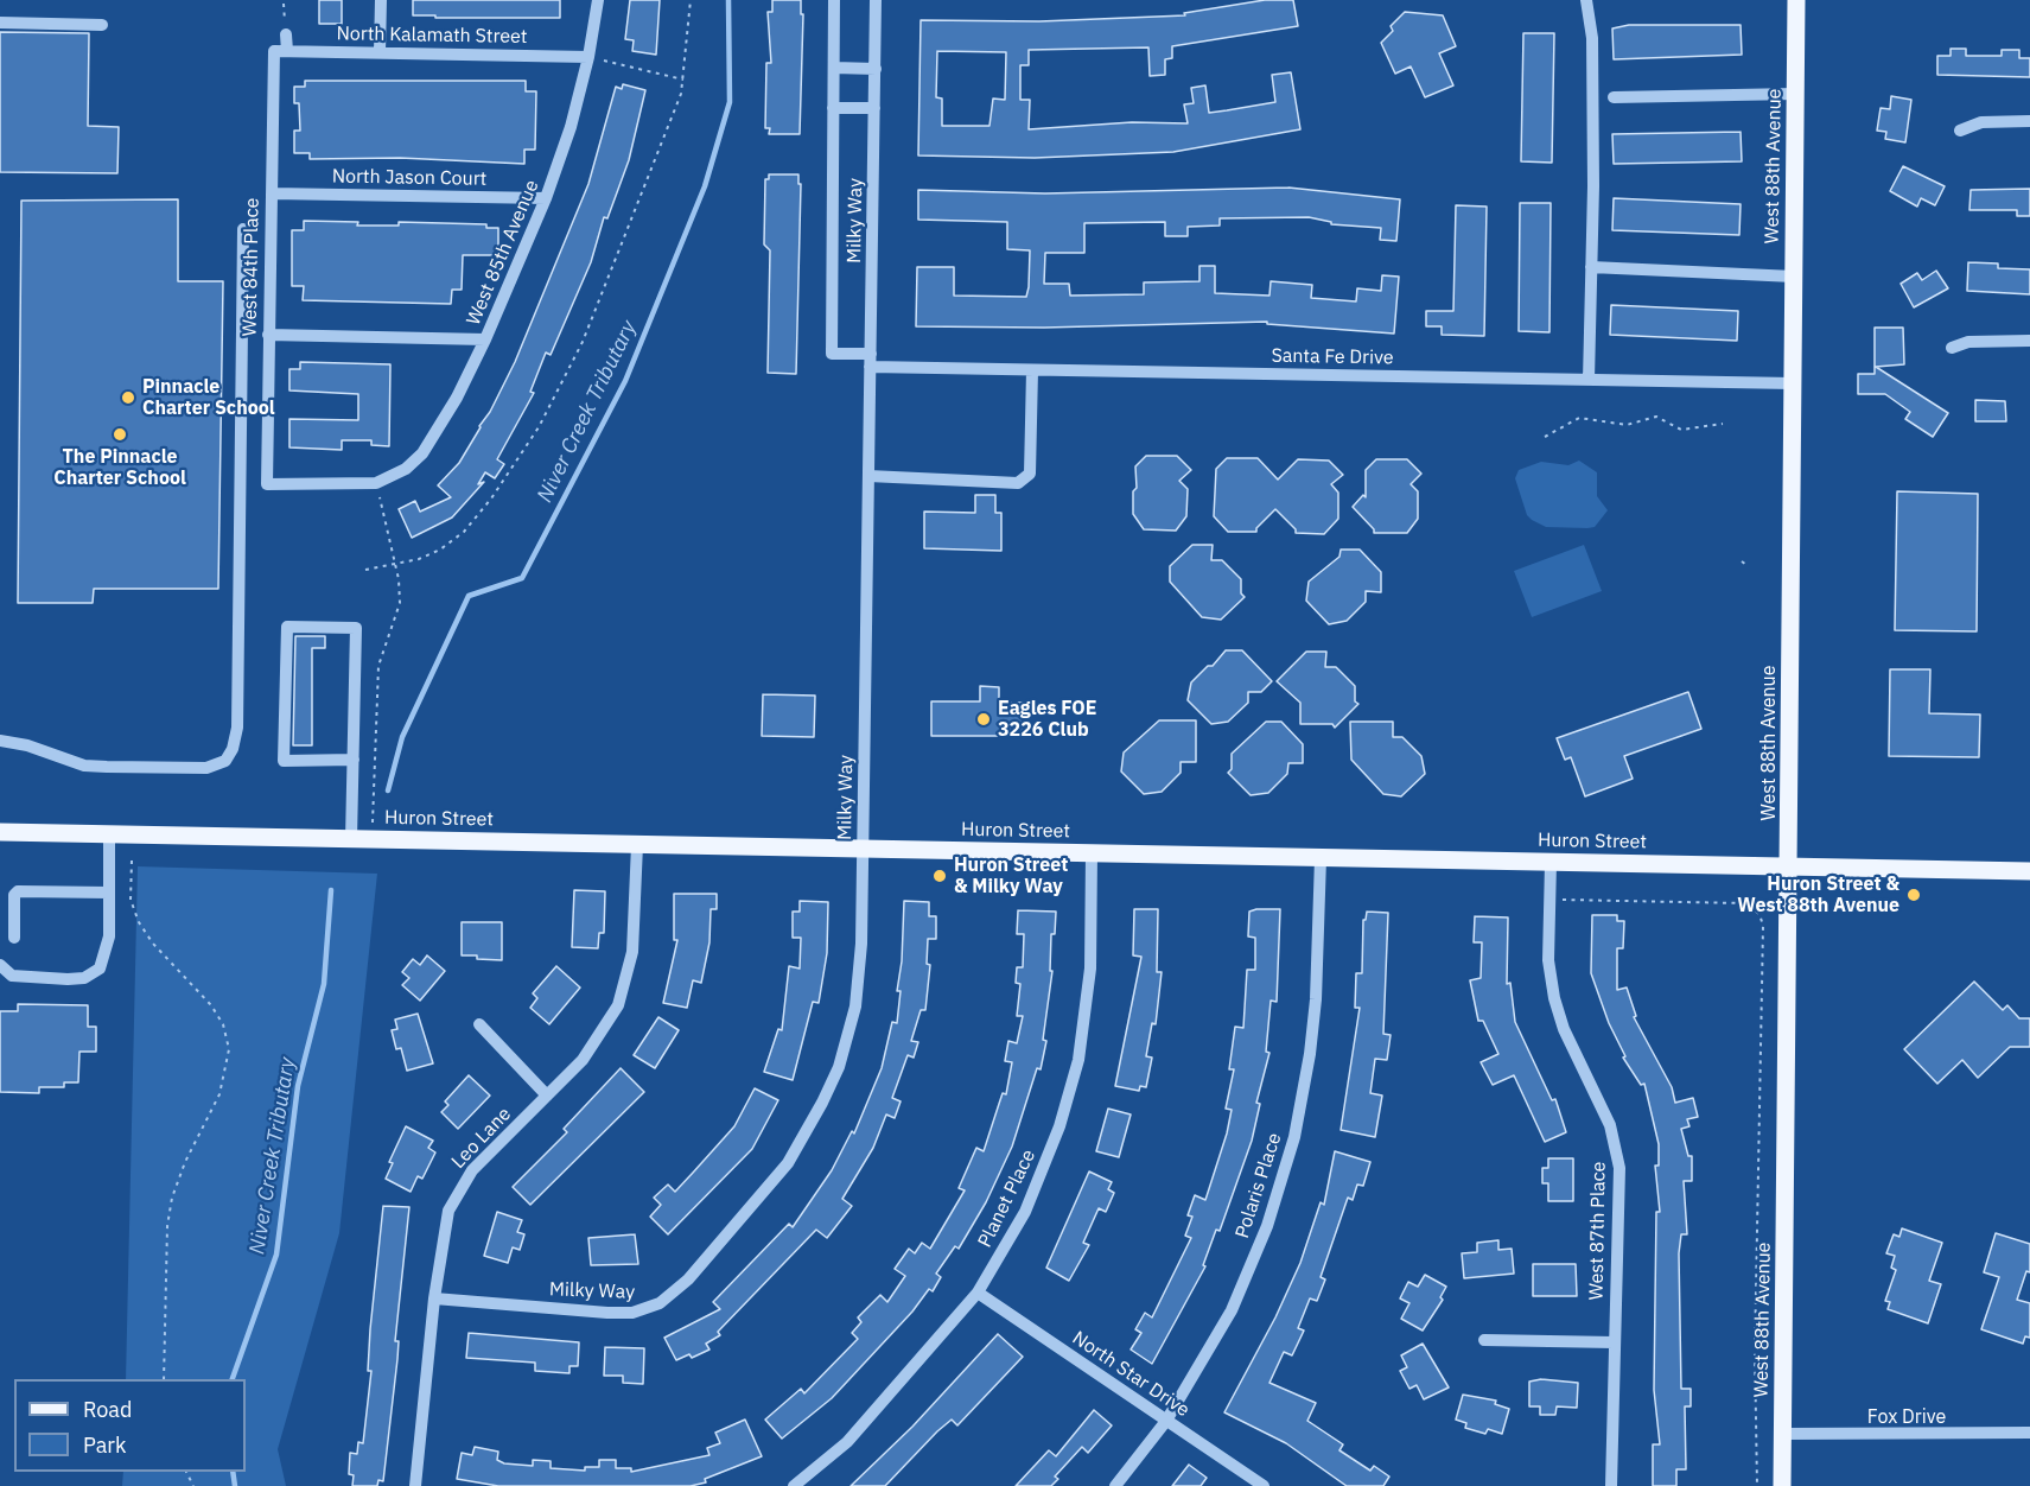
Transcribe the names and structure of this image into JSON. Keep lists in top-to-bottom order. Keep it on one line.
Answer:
{"streets":{"main road":["West 88th Avenue","Huron Street"],"street":["North Kalamath Street","North Jason Court","Milky Way","West 85th Avenue","West 84th Place","Santa Fe Drive","Leo Lane","Polaris Place","Planet Place","West 87th Place","North Star Drive","Fox Drive"]},"crossings":[["North Kalamath Street","West 85th Avenue"],["North Kalamath Street","West 84th Place"],["West 88th Avenue","Santa Fe Drive"],["West 88th Avenue","Huron Street"],["West 88th Avenue","Fox Drive"],["North Jason Court","West 85th Avenue"],["North Jason Court","West 84th Place"],["Milky Way","Santa Fe Drive"],["Milky Way","Huron Street"],["Milky Way","Leo Lane"],["West 85th Avenue","West 84th Place"],["Huron Street","Leo Lane"],["Huron Street","Polaris Place"],["Huron Street","Planet Place"],["Huron Street","West 87th Place"],["Polaris Place","North Star Drive"],["Planet Place","North Star Drive"]],"water":["Niver Creek Tributary"],"places":["Pinnacle Charter School","The Pinnacle Charter School","Eagles FOE 3226 Club","Huron Street & Milky Way","Huron Street & West 88th Avenue"],"legend":["Road","Park"]}
